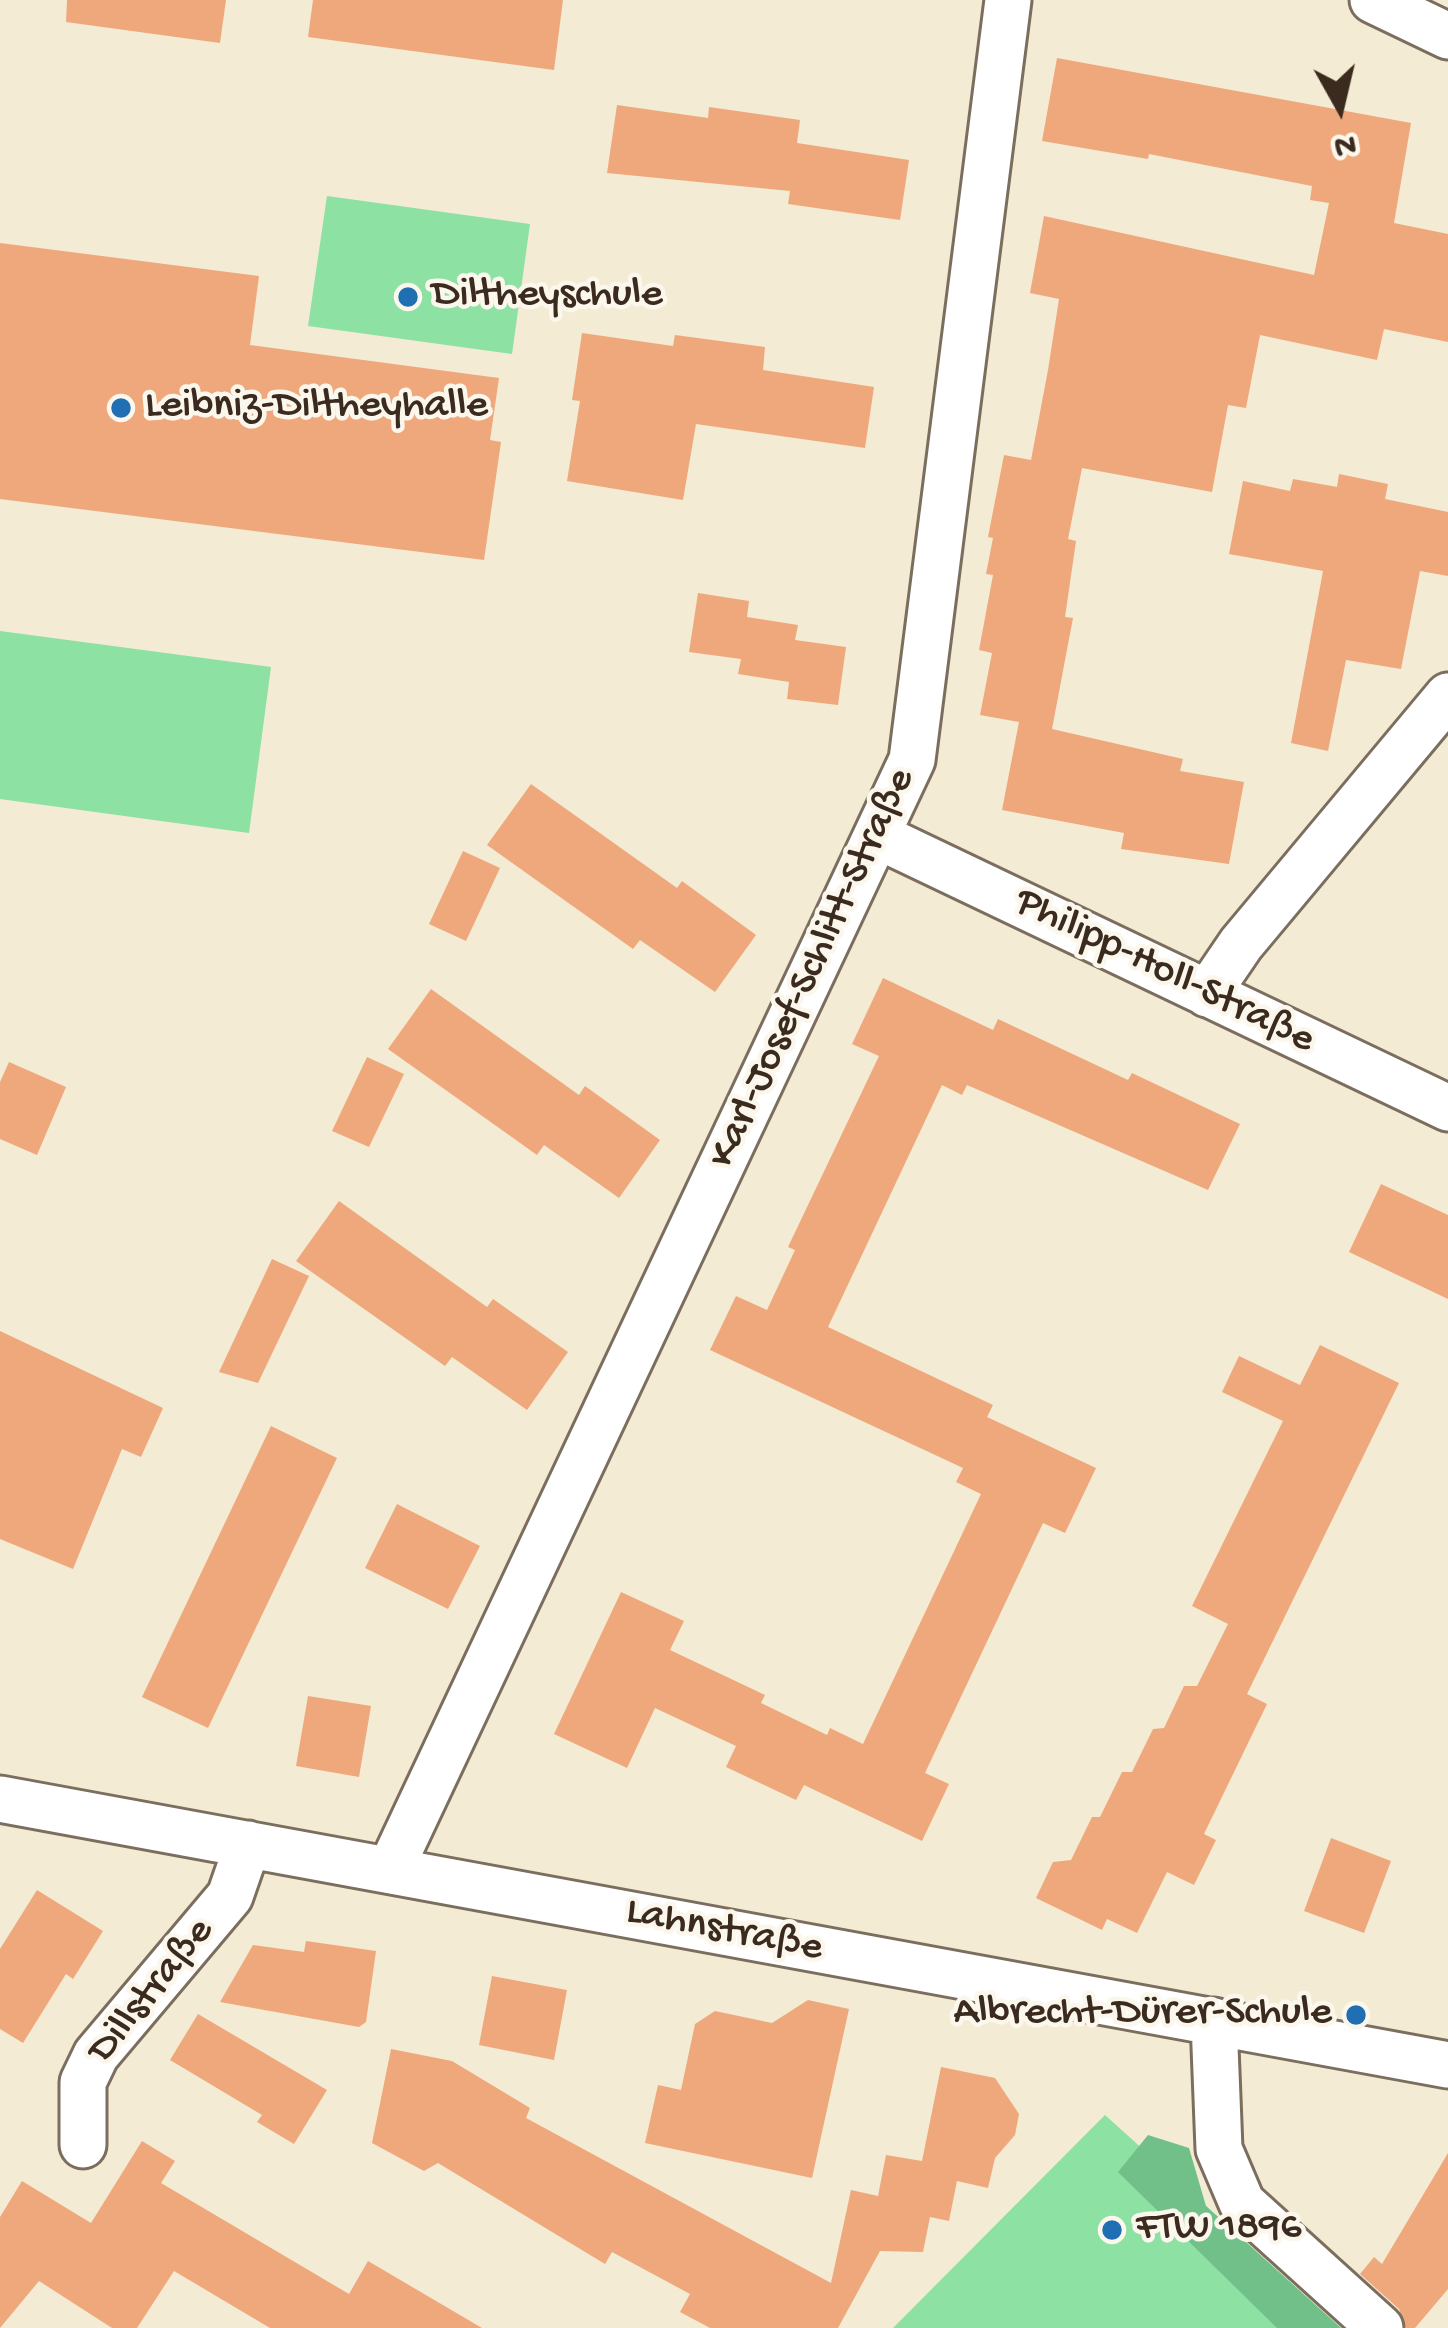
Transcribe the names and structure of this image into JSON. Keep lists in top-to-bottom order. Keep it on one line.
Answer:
{"streets":{"street":["Karl-Josef-Schlitt-Straße","Philipp-Holl-Straße","Lahnstraße","Dillstraße"]},"crossings":[["Karl-Josef-Schlitt-Straße","Philipp-Holl-Straße"],["Karl-Josef-Schlitt-Straße","Lahnstraße"],["Lahnstraße","Dillstraße"]],"places":["Diltheyschule","Leibniz-Diltheyhalle","Albrecht-Dürer-Schule","FTW 1896"],"north":"bottom"}
